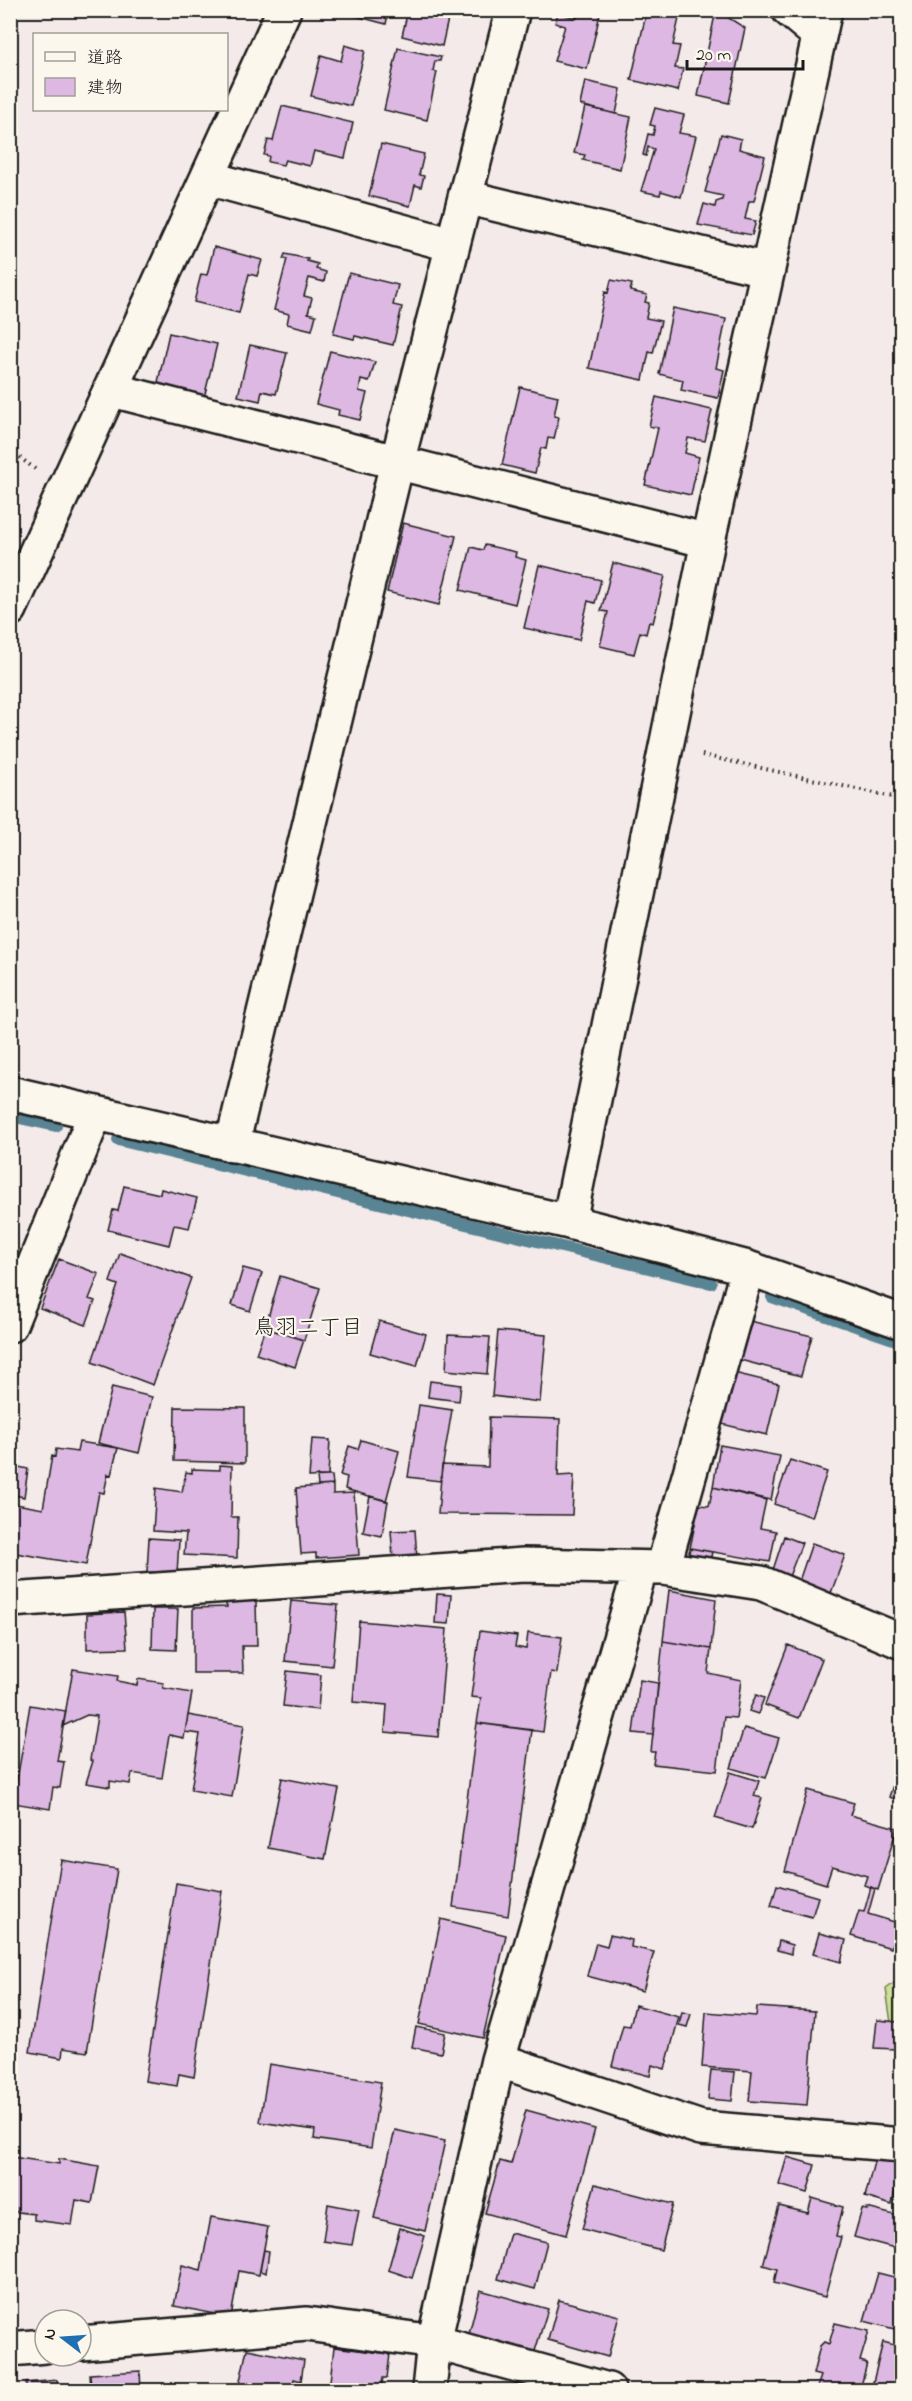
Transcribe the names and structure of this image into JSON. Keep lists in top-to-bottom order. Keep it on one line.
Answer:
{"districts":["鳥羽二丁目"],"legend":["道路","建物"],"scale_bar":"20 m","north":"left"}
